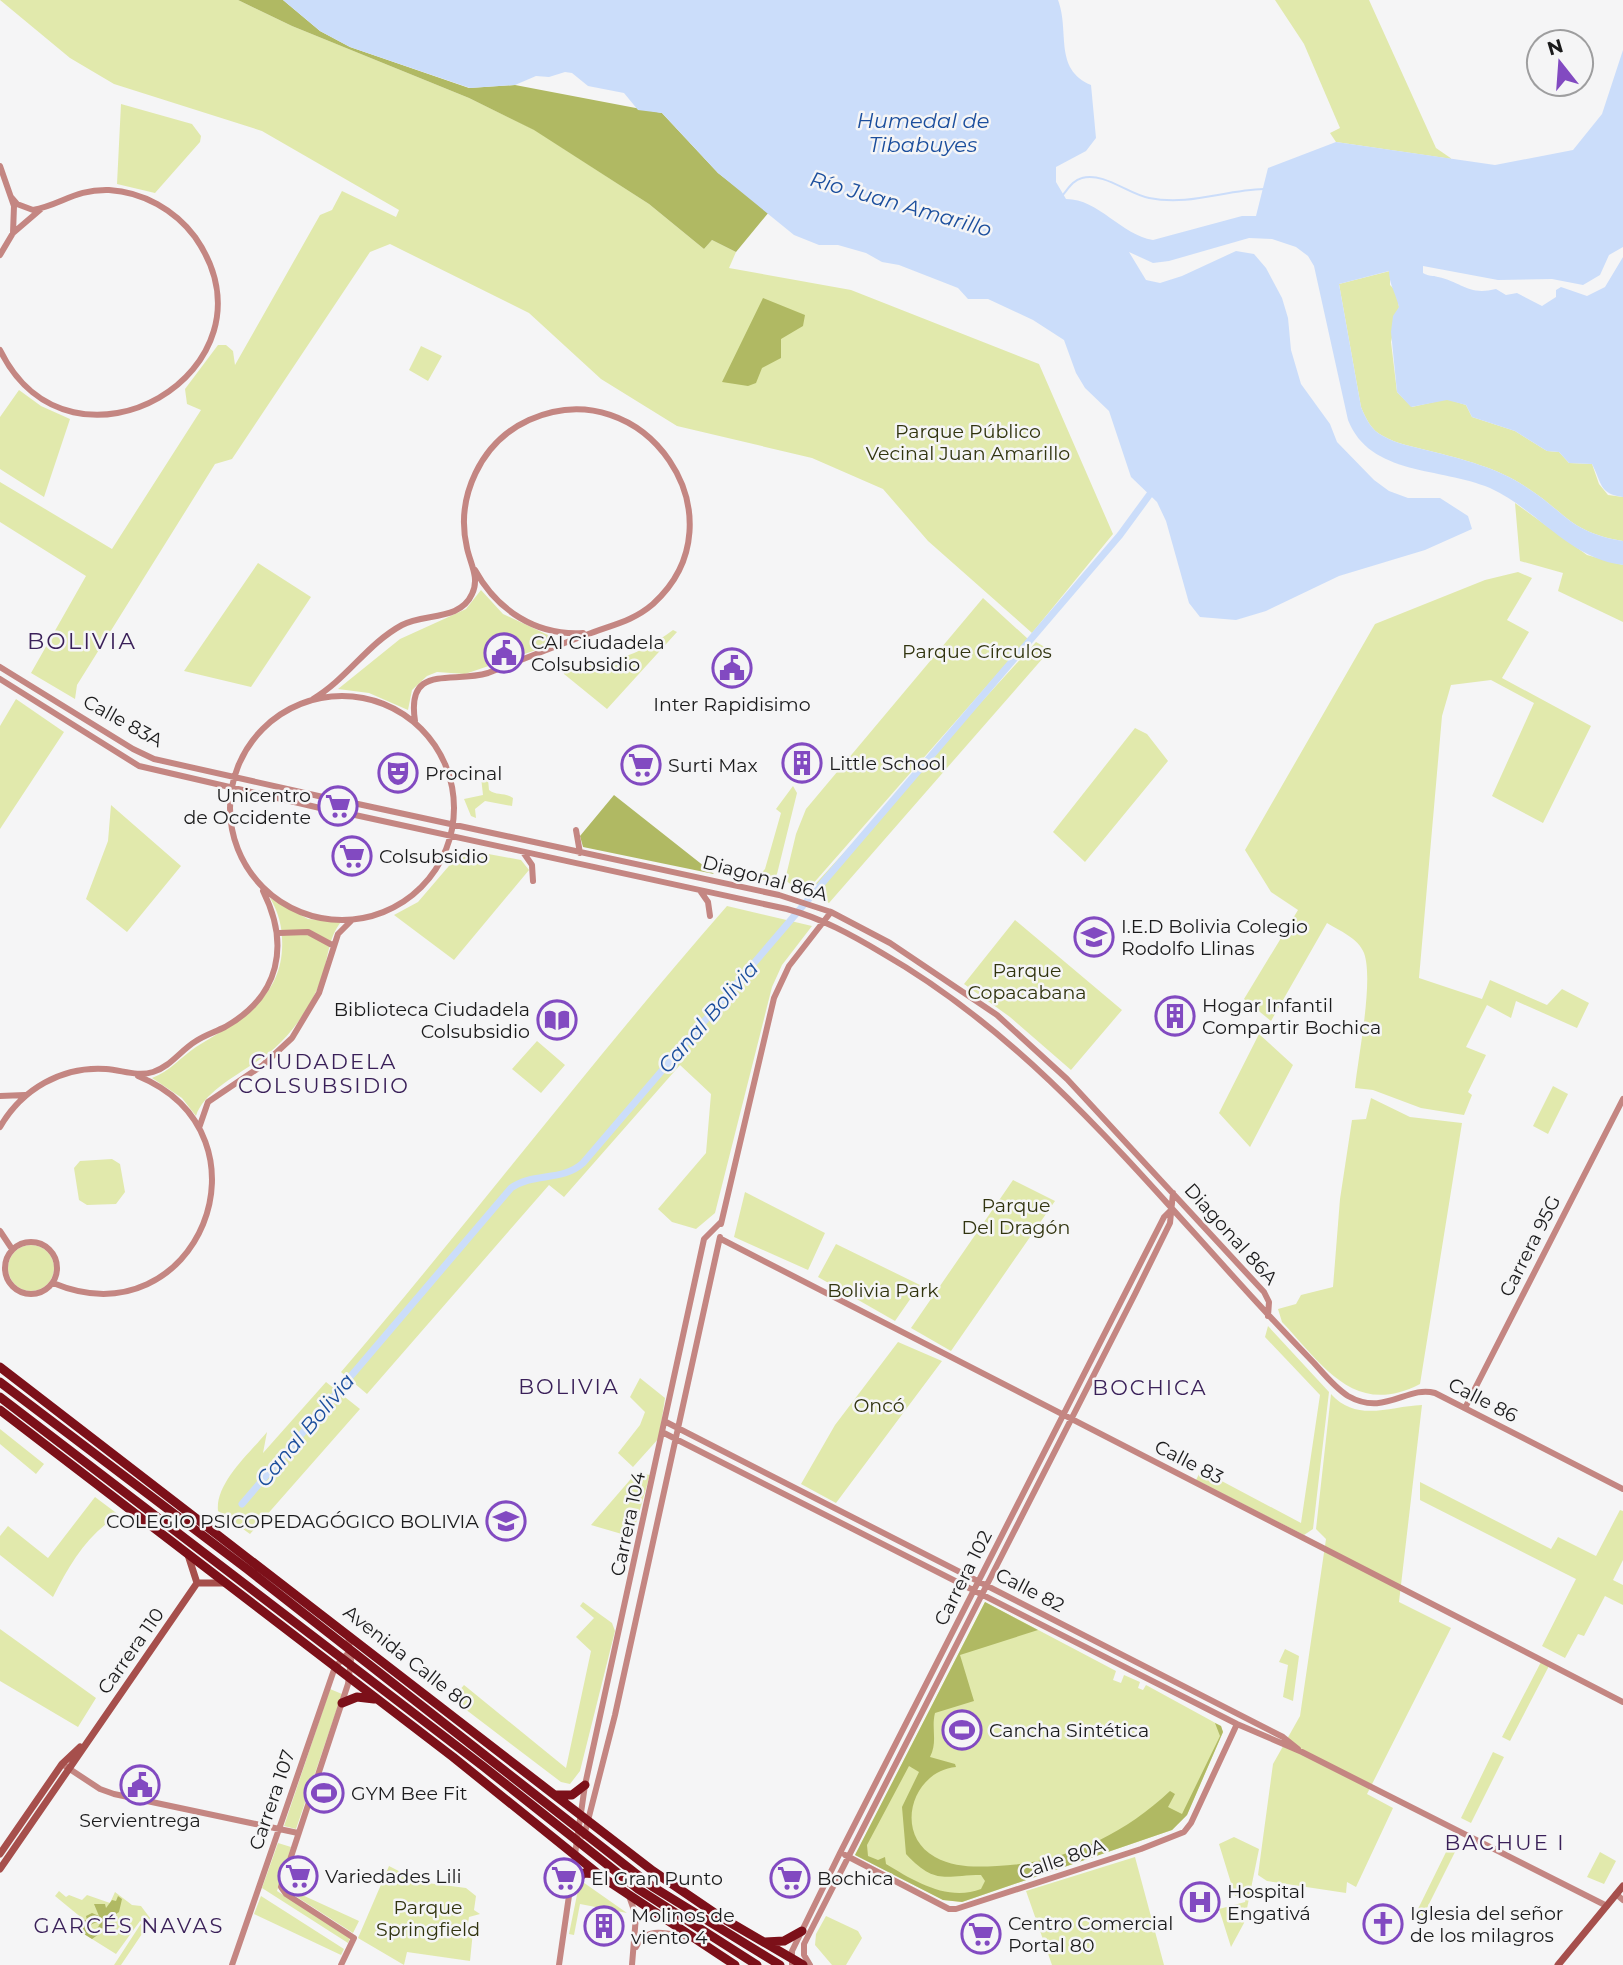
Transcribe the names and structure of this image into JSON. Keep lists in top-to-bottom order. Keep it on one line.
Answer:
{"streets":{"highway":["Avenida Calle 80"],"main road":["Carrera 110"],"street":["Calle 83A","Diagonal 86A","Carrera 95G","Calle 86","Calle 83","Carrera 104","Carrera 102","Calle 82","Carrera 107","Calle 80A"]},"crossings":[["Diagonal 86A","Calle 86"],["Diagonal 86A","Carrera 104"],["Diagonal 86A","Carrera 102"],["Carrera 95G","Calle 86"],["Calle 83","Carrera 104"],["Calle 83","Carrera 102"],["Carrera 104","Calle 82"],["Carrera 104","Avenida Calle 80"],["Carrera 102","Calle 82"],["Carrera 102","Avenida Calle 80"],["Carrera 102","Calle 80A"],["Calle 82","Calle 80A"],["Avenida Calle 80","Carrera 107"]],"districts":["BOLIVIA","CIUDADELA COLSUBSIDIO","BOLIVIA","BOCHICA","BACHUE I","GARCÉS NAVAS"],"water":["Humedal de Tibabuyes","Río Juan Amarillo","Canal Bolivia"],"parks":["Parque Público Vecinal Juan Amarillo","Parque Círculos","Parque Copacabana","Parque Del Dragón","Bolivia Park","Oncó","Parque Springfield"],"places":{"public building":["CAI Ciudadela Colsubsidio","Inter Rapidisimo","Servientrega"],"building":["Little School","Hogar Infantil Compartir Bochica","Molinos de viento 4"],"supermarket":["Surti Max","Unicentro de Occidente","Colsubsidio","Variedades Lili","El Gran Punto","Bochica","Centro Comercial Portal 80"],"theatre":["Procinal"],"school or university":["I.E.D Bolivia Colegio Rodolfo Llinas","COLEGIO PSICOPEDAGÓGICO BOLIVIA"],"library":["Biblioteca Ciudadela Colsubsidio"],"sports":["Cancha Sintética","GYM Bee Fit"],"hospital":["Hospital Engativá"],"church":["Iglesia del señor de los milagros"]},"north":"top"}
